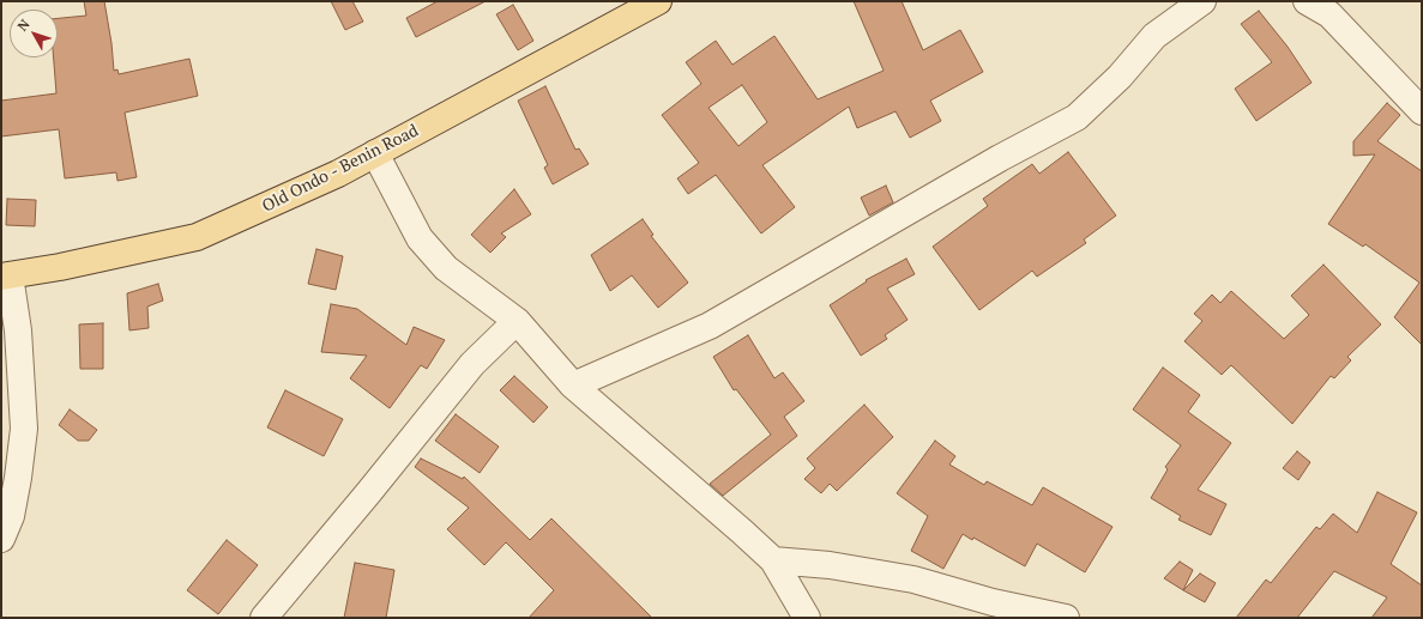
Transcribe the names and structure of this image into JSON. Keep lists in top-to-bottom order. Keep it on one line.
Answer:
{"streets":{"main road":["Old Ondo - Benin Road"]},"north":"top left"}
